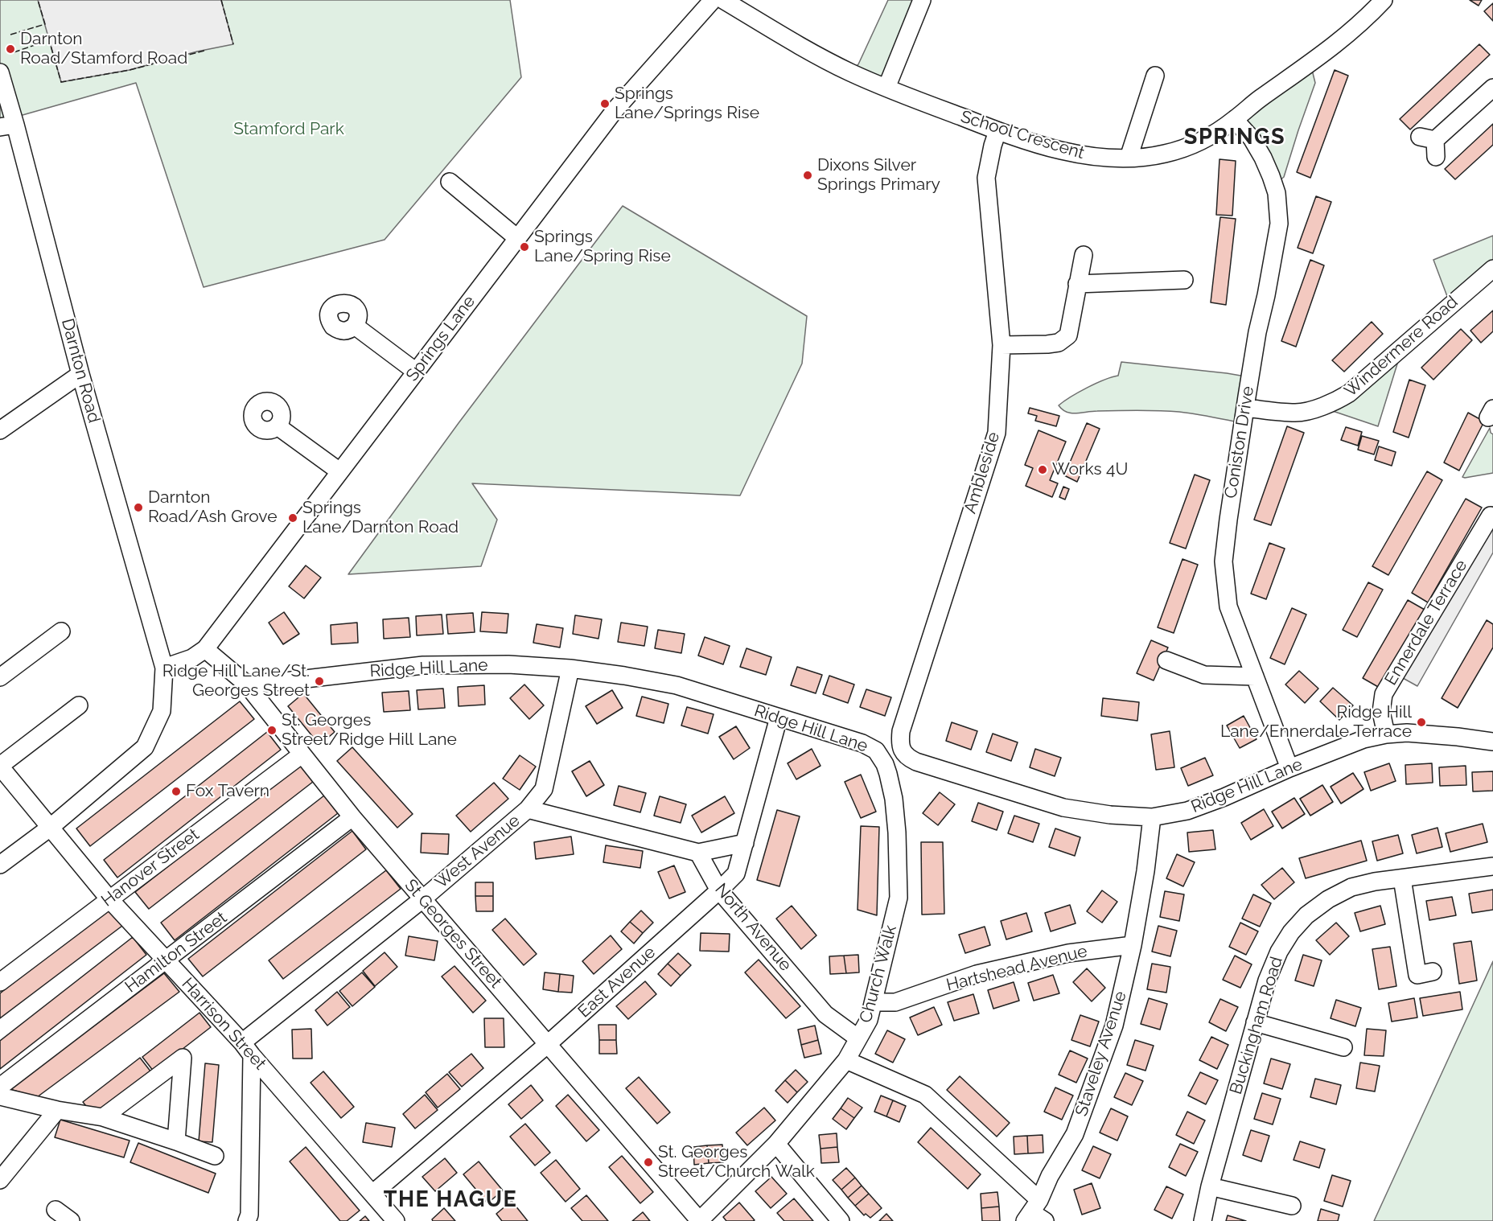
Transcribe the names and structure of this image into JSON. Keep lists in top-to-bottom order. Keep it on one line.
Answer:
{"streets":{"street":["School Crescent","Springs Lane","Windermere Road","Darnton Road","Coniston Drive","Ambleside","Ennerdale Terrace","Ridge Hill Lane","West Avenue","Hanover Street","North Avenue","St Georges Street","Hamilton Street","Hartshead Avenue","Church Walk","East Avenue","Harrison Street","Buckingham Road","Staveley Avenue"]},"crossings":[["School Crescent","Coniston Drive"],["School Crescent","Ambleside"],["Springs Lane","Darnton Road"],["Springs Lane","St Georges Street"],["Windermere Road","Coniston Drive"],["Coniston Drive","Ridge Hill Lane"],["Ambleside","Ridge Hill Lane"],["Ennerdale Terrace","Ridge Hill Lane"],["Ridge Hill Lane","West Avenue"],["Ridge Hill Lane","St Georges Street"],["Ridge Hill Lane","Church Walk"],["Ridge Hill Lane","East Avenue"],["Ridge Hill Lane","Staveley Avenue"],["West Avenue","St Georges Street"],["West Avenue","Harrison Street"],["Hanover Street","St Georges Street"],["Hanover Street","Harrison Street"],["North Avenue","Church Walk"],["North Avenue","East Avenue"],["St Georges Street","Hamilton Street"],["St Georges Street","Church Walk"],["St Georges Street","East Avenue"],["Hamilton Street","Harrison Street"],["Hartshead Avenue","Church Walk"],["Hartshead Avenue","Staveley Avenue"],["East Avenue","Harrison Street"]],"districts":["SPRINGS","THE HAGUE"],"parks":["Stamford Park"],"places":["Darnton Road/Stamford Road","Springs Lane/Springs Rise","Dixons Silver Springs Primary","Springs Lane/Spring Rise","Works 4U","Darnton Road/Ash Grove","Springs Lane/Darnton Road","Ridge Hill Lane/St. Georges Street","Ridge Hill Lane/Ennerdale Terrace","St. Georges Street/Ridge Hill Lane","Fox Tavern","St. Georges Street/Church Walk"]}
